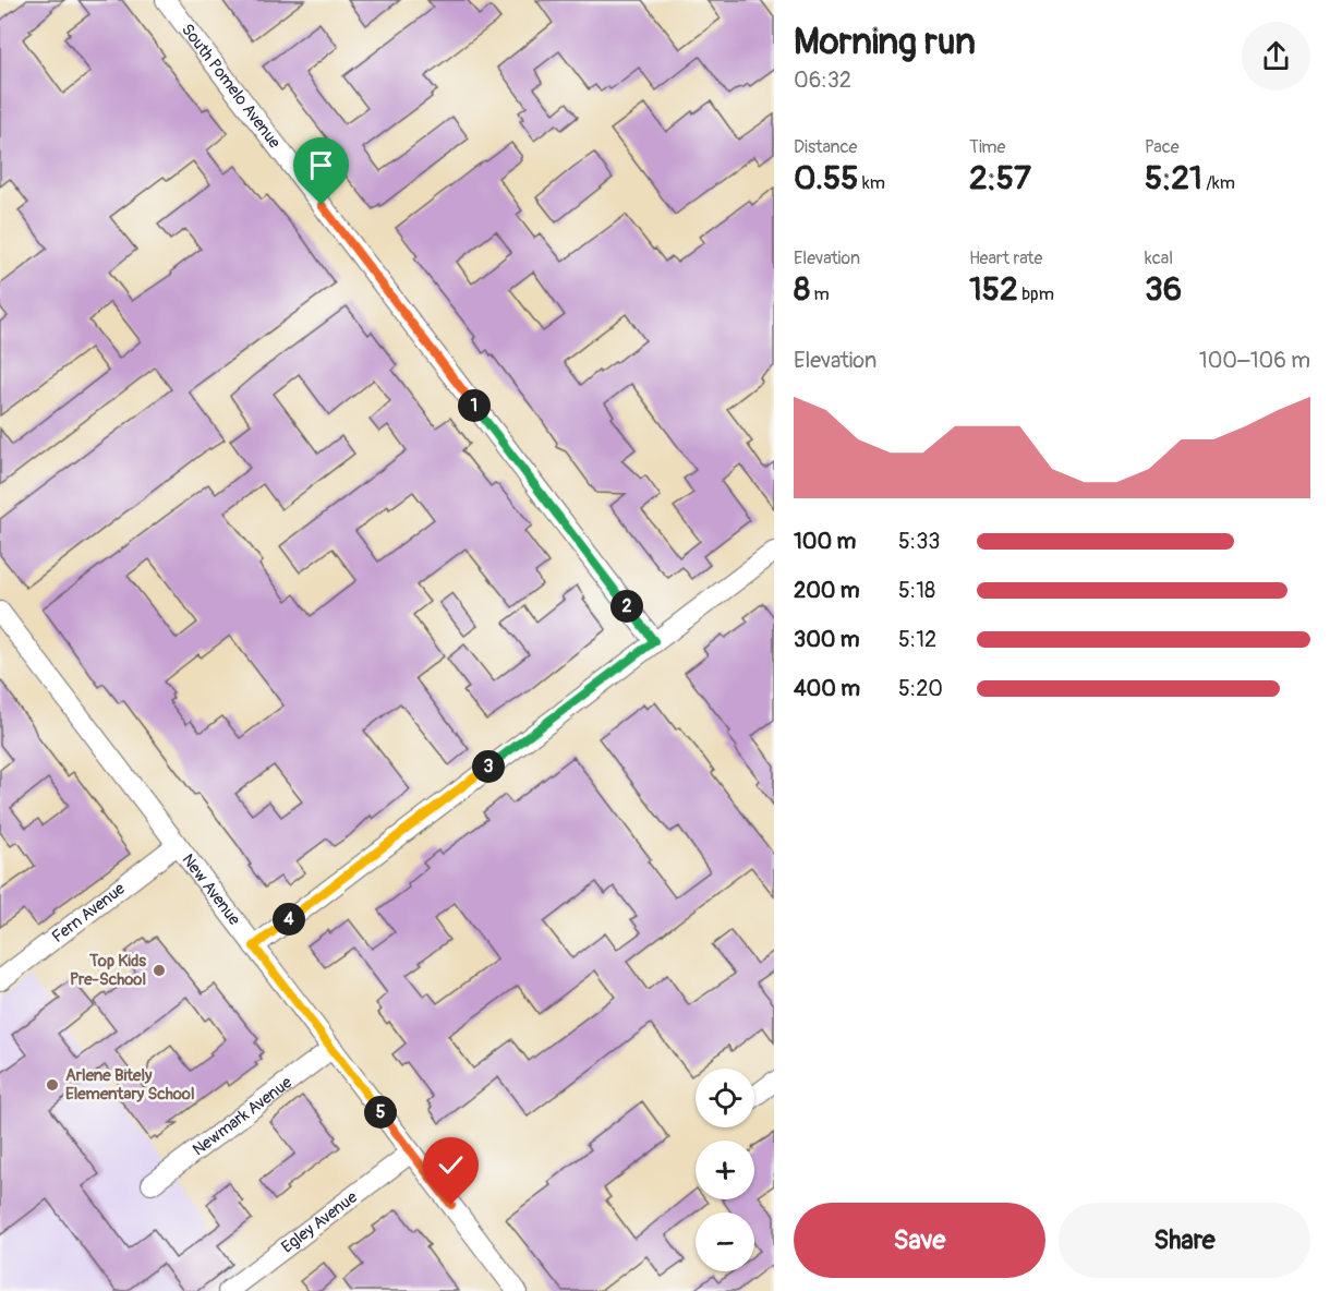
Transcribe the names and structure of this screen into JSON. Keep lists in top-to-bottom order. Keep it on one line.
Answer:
{"streets":{"street":["South Pomelo Avenue","New Avenue","Fern Avenue","Newmark Avenue","Egley Avenue"]},"crossings":[["New Avenue","Fern Avenue"],["New Avenue","Newmark Avenue"],["New Avenue","Egley Avenue"]],"places":["Top Kids Pre-School","Arlene Bitely Elementary School"],"page":{"heading":["Morning run","06:32"],"stats":[["Distance","0.55 km"],["Time","2:57"],["Pace","5:21 /km"],["Elevation","8 m"],["Heart rate","152 bpm"],["kcal","36"]],"chart":["Elevation","100–106 m"],"pins":["1","2","3","4","5"],"list":[{"name":"100 m","note":"5:33"},{"name":"200 m","note":"5:18"},{"name":"300 m","note":"5:12"},{"name":"400 m","note":"5:20"}],"map_buttons":["+","−"],"buttons":["Save","Share"]}}
